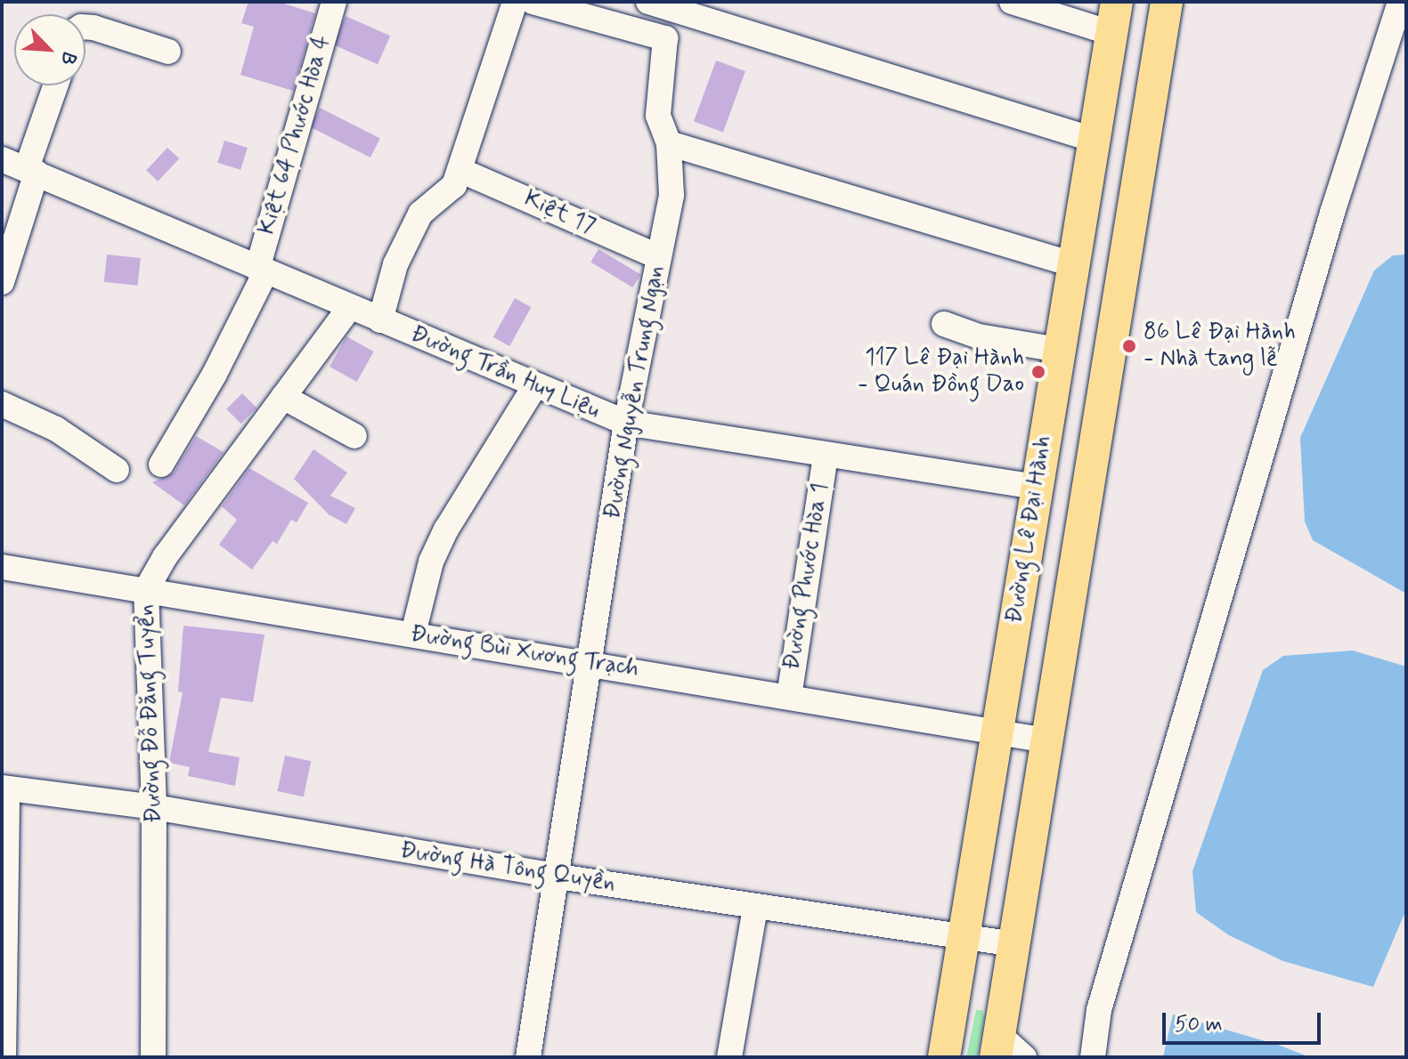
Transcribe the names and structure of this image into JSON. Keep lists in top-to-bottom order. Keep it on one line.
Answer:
{"streets":{"main road":["Đường Lê Đại Hành"],"street":["Kiệt 64 Phước Hòa 4","Kiệt 17","Đường Trần Huy Liệu","Đường Nguyễn Trung Ngạn","Đường Phước Hòa 1","Đường Bùi Xương Trạch","Đường Đỗ Đăng Tuyển","Đường Hà Tông Quyền"]},"crossings":[["Kiệt 64 Phước Hòa 4","Đường Trần Huy Liệu"],["Kiệt 17","Đường Nguyễn Trung Ngạn"],["Đường Trần Huy Liệu","Đường Nguyễn Trung Ngạn"],["Đường Trần Huy Liệu","Đường Lê Đại Hành"],["Đường Trần Huy Liệu","Đường Phước Hòa 1"],["Đường Trần Huy Liệu","Đường Đỗ Đăng Tuyển"],["Đường Nguyễn Trung Ngạn","Đường Bùi Xương Trạch"],["Đường Nguyễn Trung Ngạn","Đường Hà Tông Quyền"],["Đường Lê Đại Hành","Đường Bùi Xương Trạch"],["Đường Lê Đại Hành","Đường Hà Tông Quyền"],["Đường Phước Hòa 1","Đường Bùi Xương Trạch"],["Đường Bùi Xương Trạch","Đường Đỗ Đăng Tuyển"],["Đường Đỗ Đăng Tuyển","Đường Hà Tông Quyền"]],"places":["86 Lê Đại Hành - Nhà tang lễ","117 Lê Đại Hành - Quán Đồng Dao"],"scale_bar":"50 m","north":"bottom right"}
